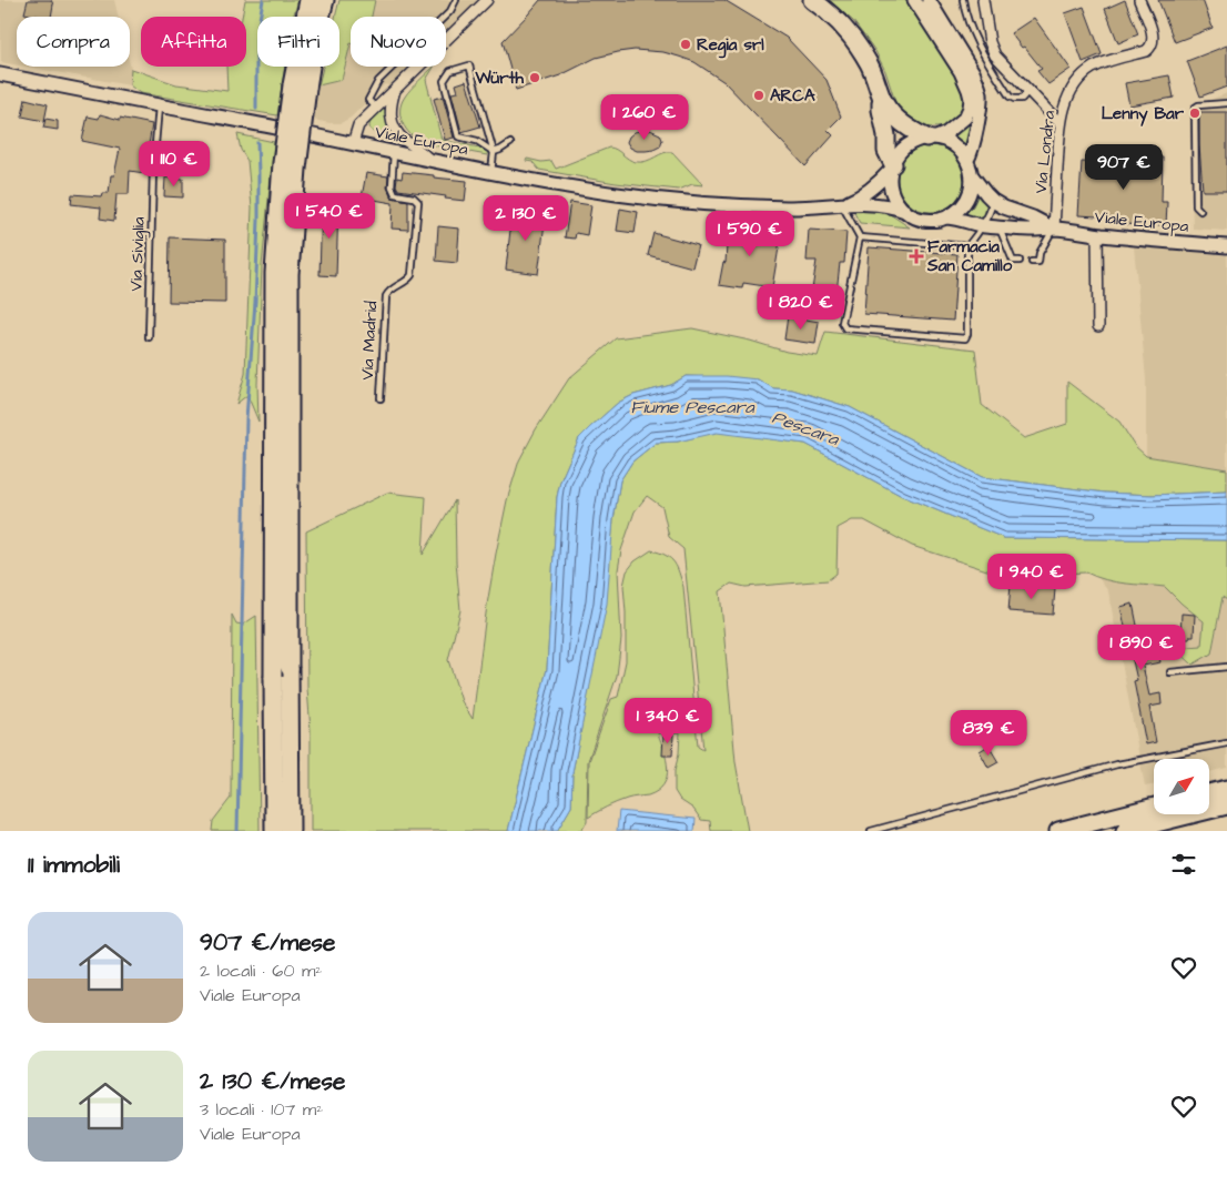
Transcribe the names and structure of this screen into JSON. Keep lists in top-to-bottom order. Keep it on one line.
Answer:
{"streets":{"main road":["Viale Europa"],"street":["Via Londra"],"lane":["Via Siviglia","Via Madrid"]},"crossings":[["Viale Europa","Via Londra"],["Viale Europa","Via Siviglia"],["Viale Europa","Via Madrid"]],"water":["Fiume Pescara","Pescara"],"places":{"other":["Regia srl","Würth","ARCA","Lenny Bar"],"health":["Farmacia San Camillo"]},"north":"top right","page":{"chip":["Compra","Affitta","Filtri","Nuovo"],"price":["1 260 €","1 110 €","907 €","1 540 €","2 130 €","1 590 €","1 820 €","1 940 €","1 890 €","1 340 €","839 €"],"heading":"11 immobili","list":[{"name":"907 €/mese","note":"2 locali · 60 m² · Viale Europa"},{"name":"2 130 €/mese","note":"3 locali · 107 m² · Viale Europa"}]}}
